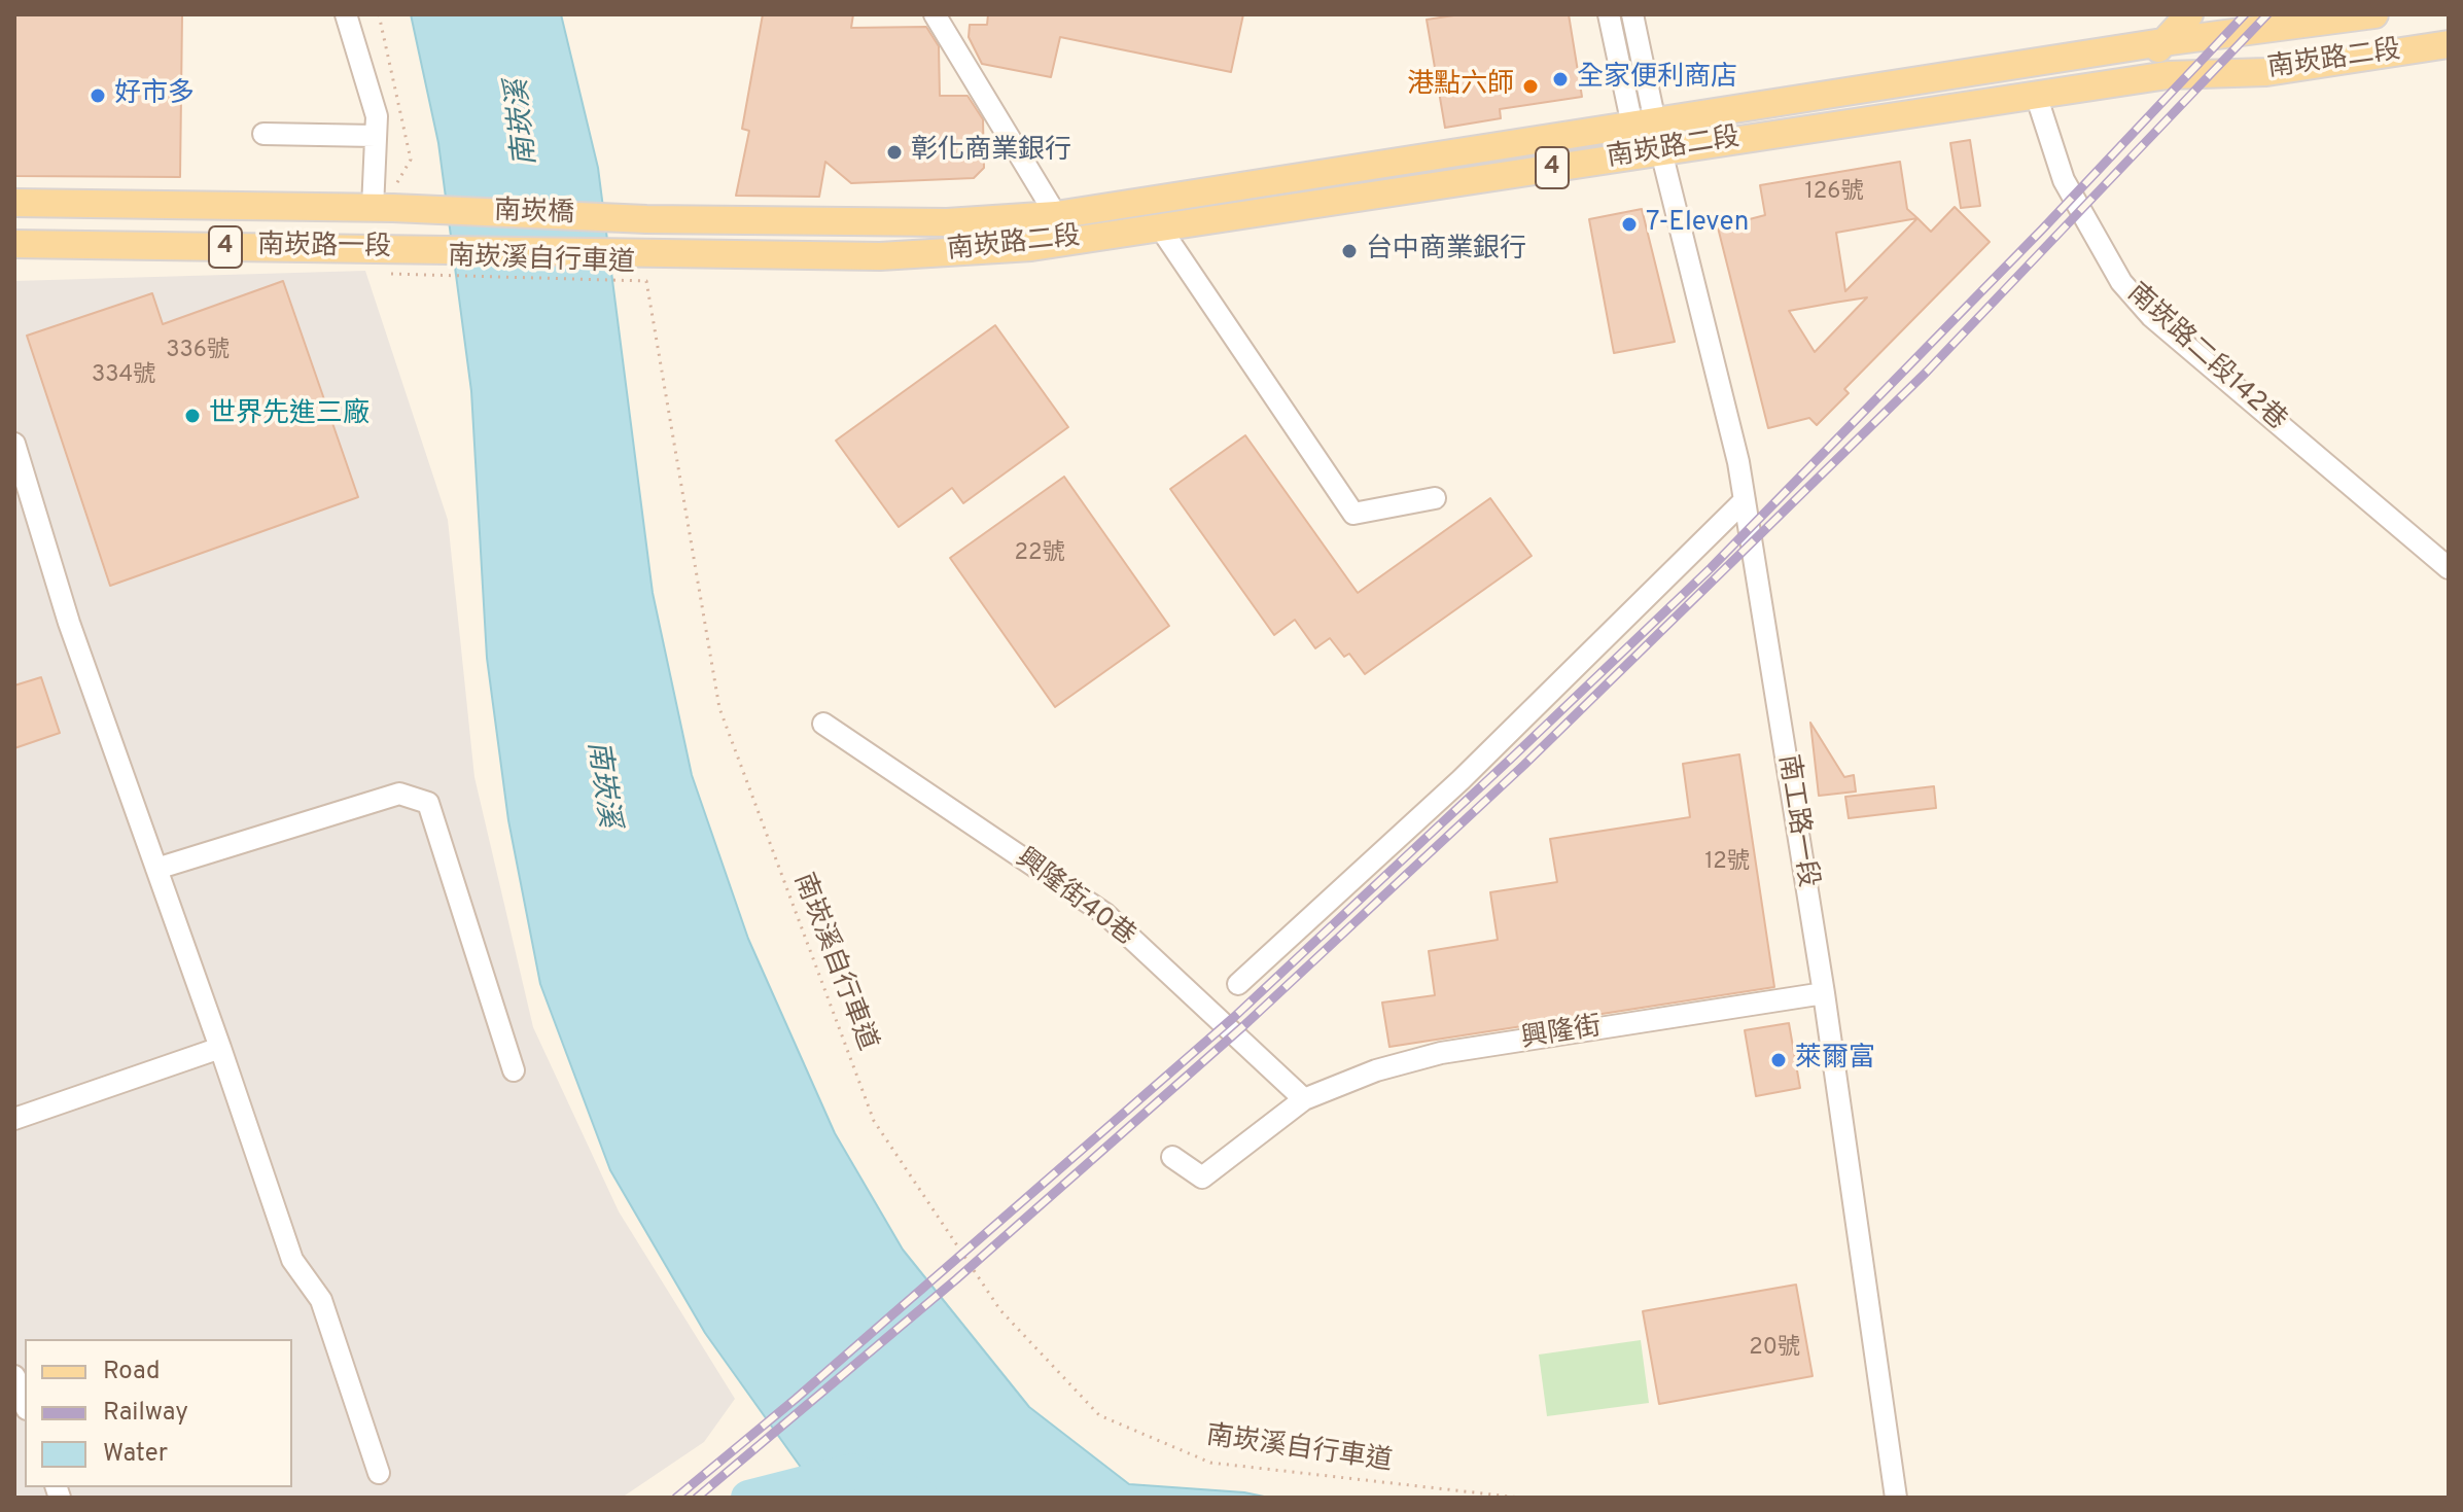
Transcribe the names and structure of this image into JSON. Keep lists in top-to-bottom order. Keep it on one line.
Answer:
{"streets":{"main road":["南崁路二段","4","南崁橋","南崁路一段"],"street":["南崁路二段142巷","南工路一段","興隆街40巷","興隆街"],"path":["南崁溪自行車道"]},"crossings":[["南崁路二段","南崁橋"],["南崁路二段","南崁路二段142巷"],["南崁路二段","南工路一段"],["南崁橋","南崁路一段"],["南工路一段","興隆街"],["興隆街40巷","興隆街"]],"water":["南崁溪"],"places":["全家便利商店","港點六師","好市多","彰化商業銀行","7-Eleven","台中商業銀行","世界先進三廠","萊爾富"],"house_numbers":["126號","336號","334號","22號","12號","20號"],"legend":["Road","Railway","Water"]}
